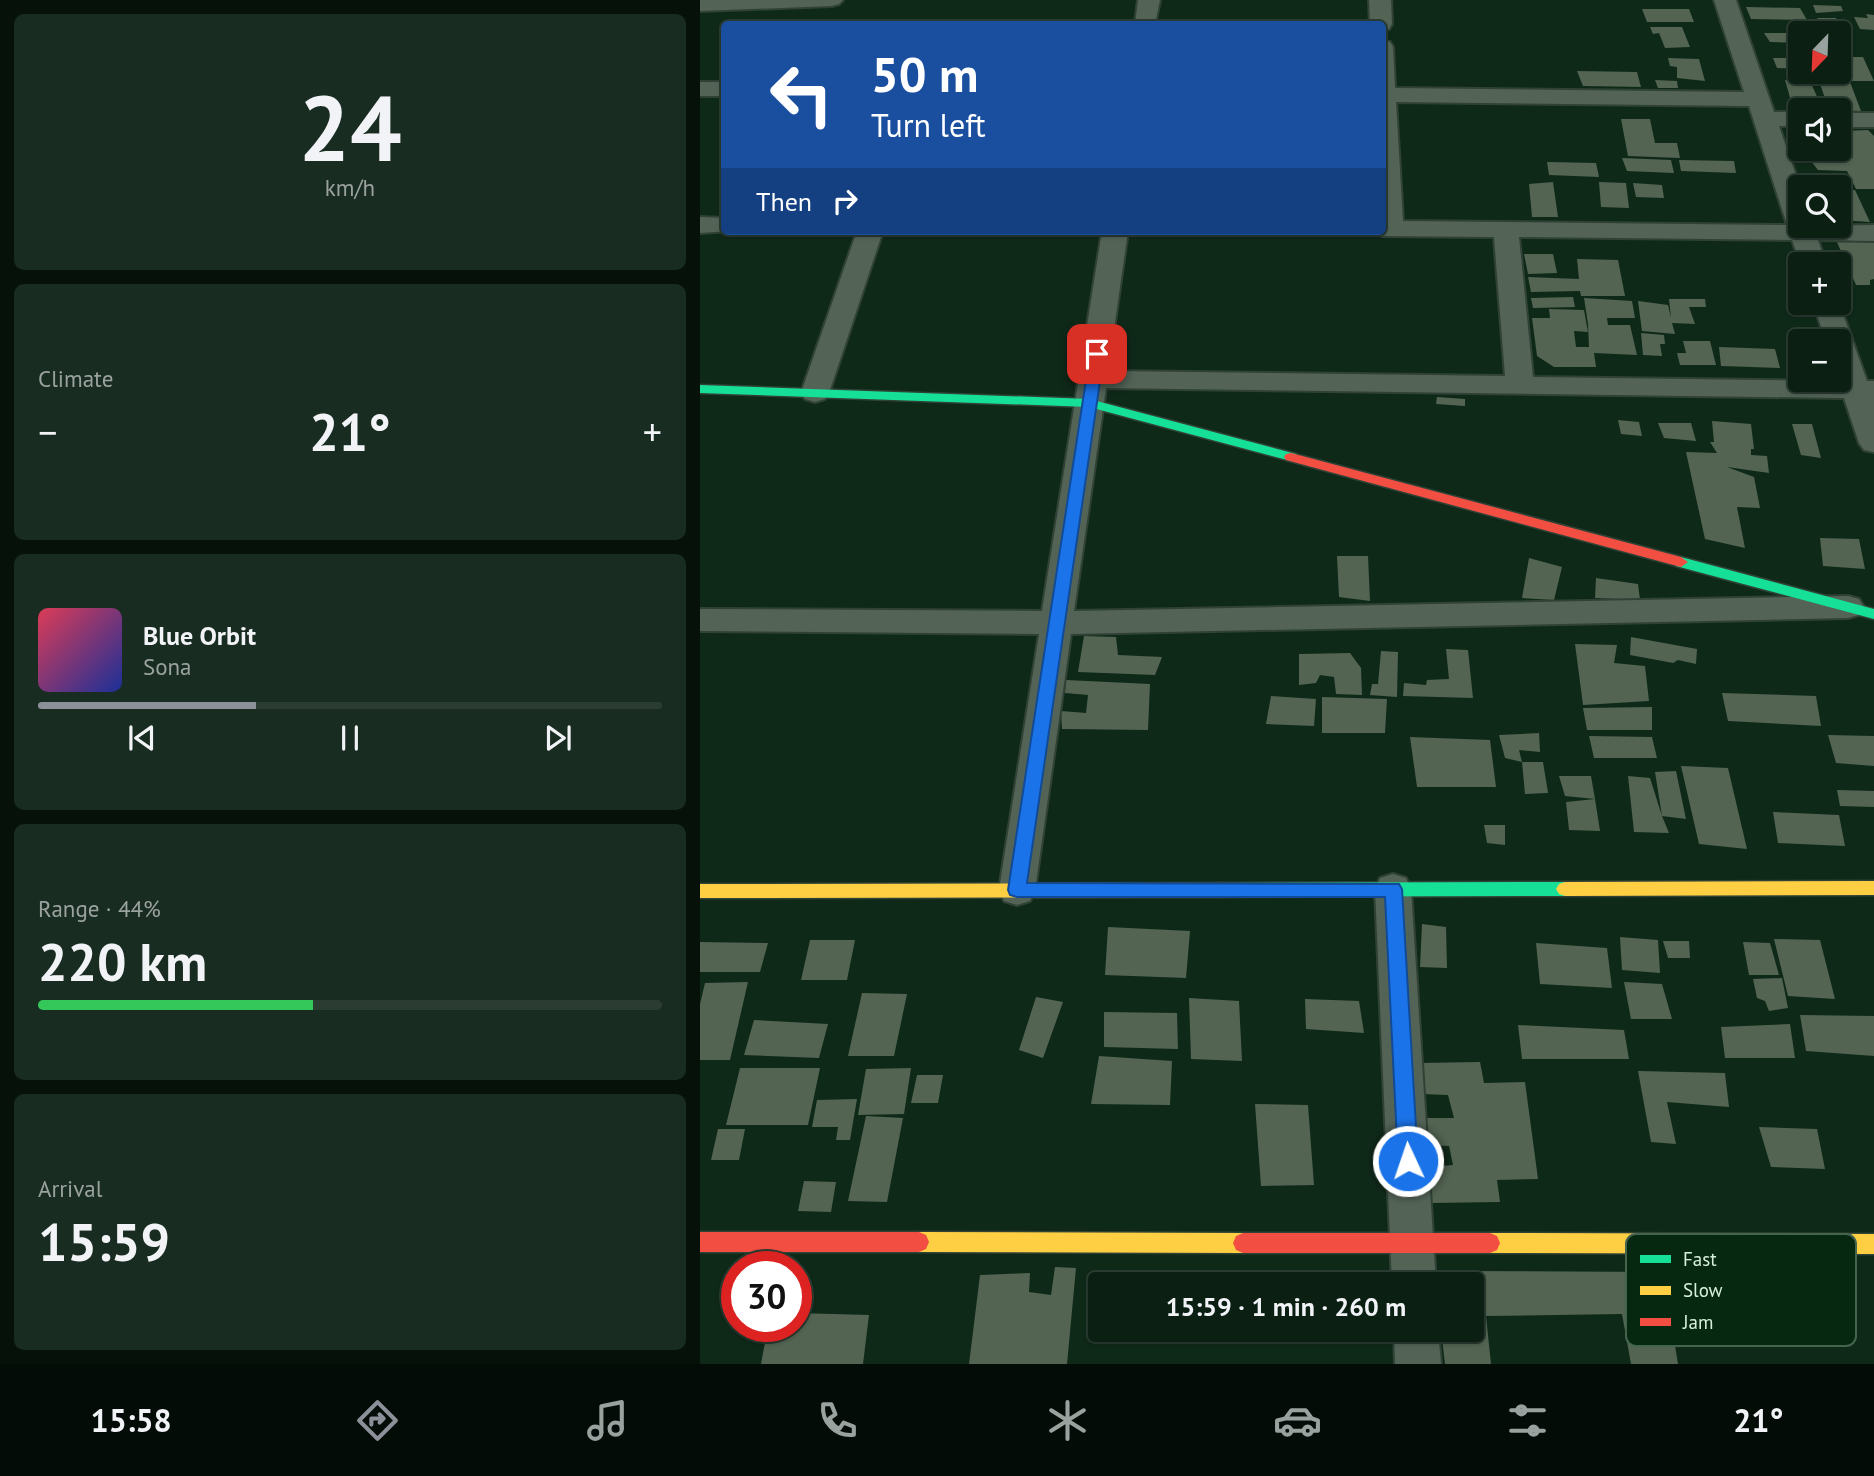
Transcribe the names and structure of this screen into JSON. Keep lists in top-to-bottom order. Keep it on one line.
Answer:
{"legend":["Fast","Slow","Jam"],"north":"bottom left","page":{"tile":[["24","km/h"],"Climate",["Range · 44%","220 km"],["Arrival","15:59"]],"map_buttons":["+","−"],"turn":["50 m","Turn left"],"then":"Then","heat":["−","21°","+"],"song":["Blue Orbit","Sona"],"limit":"30","trip":"15:59 · 1 min · 260 m","tabs":["15:58","21°"]}}
